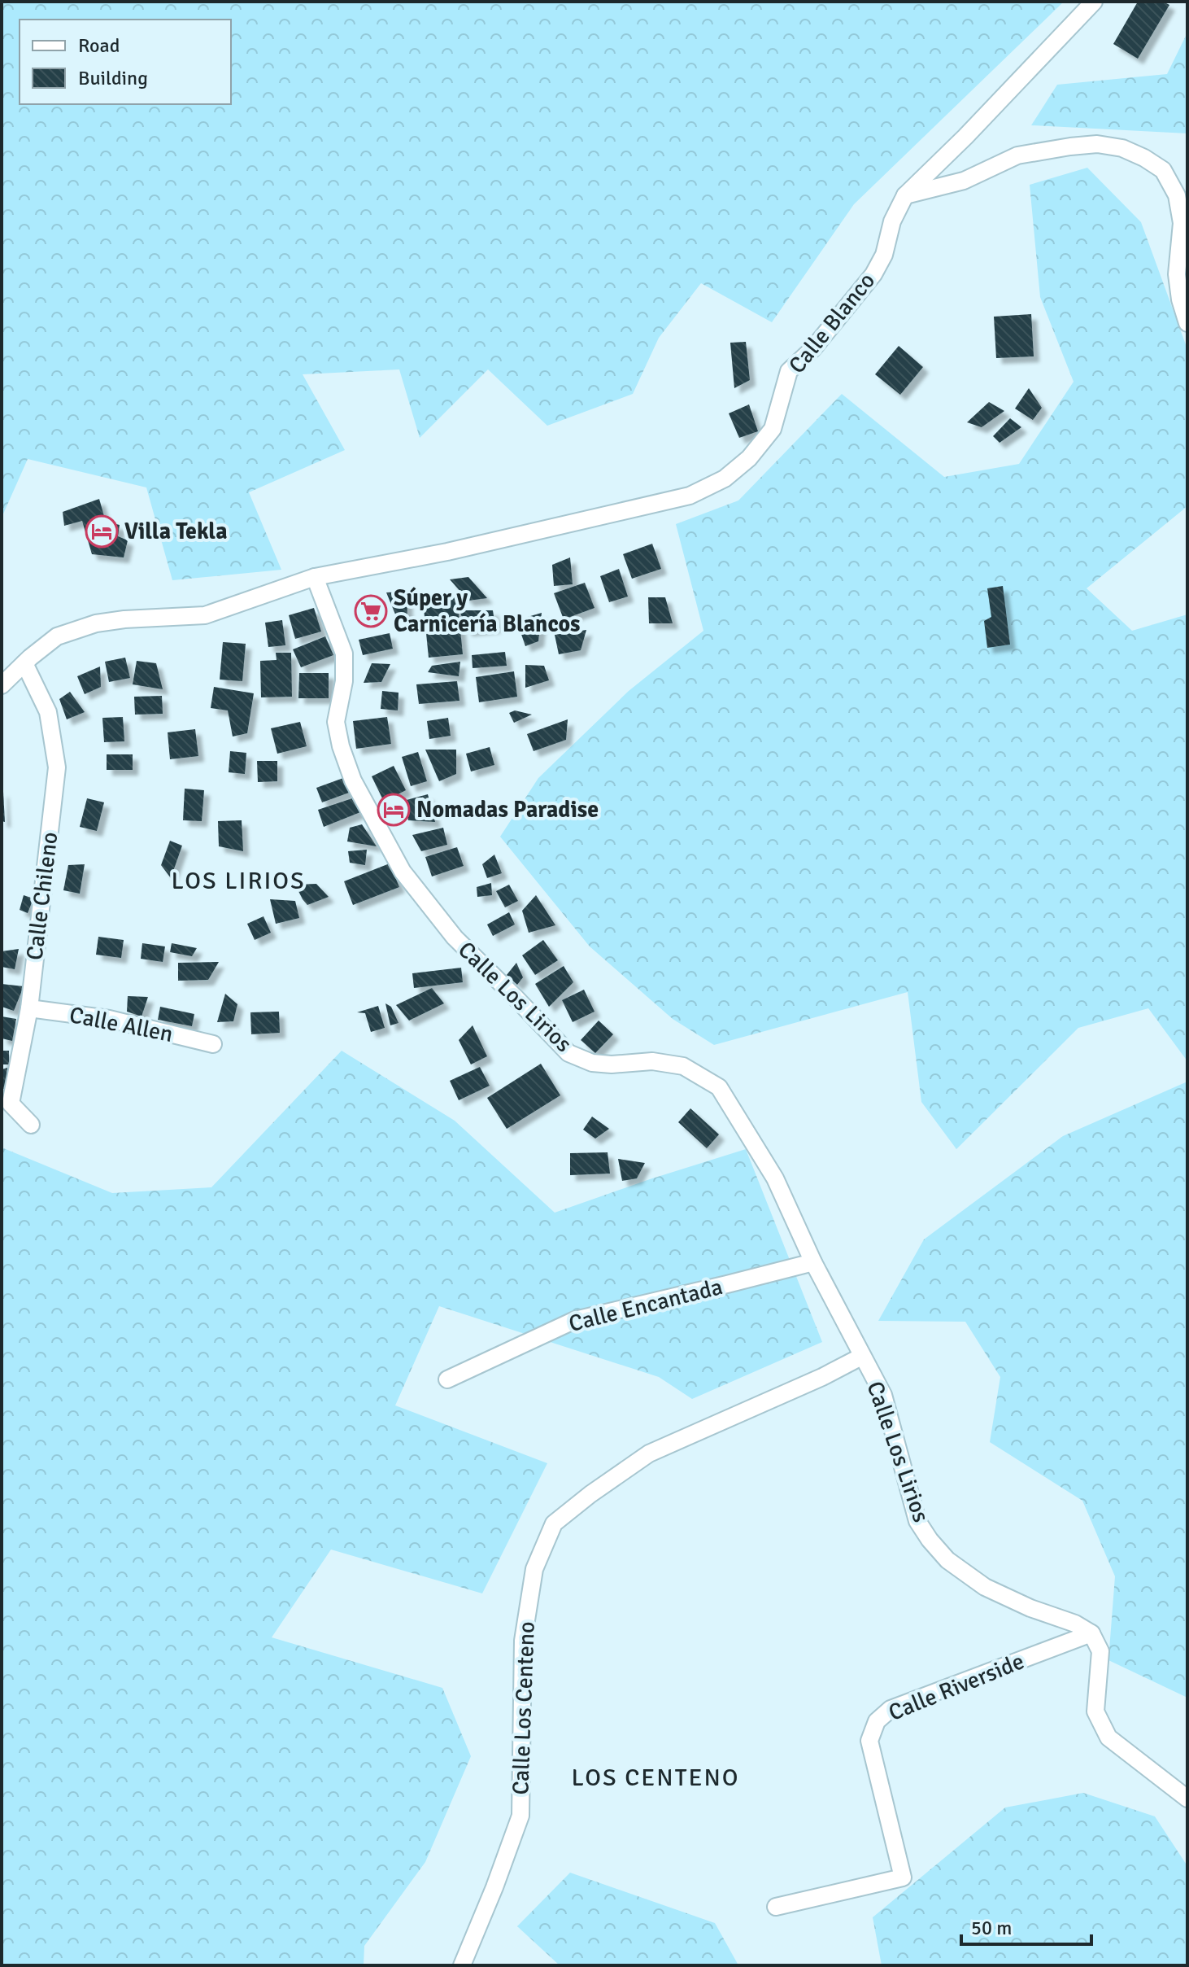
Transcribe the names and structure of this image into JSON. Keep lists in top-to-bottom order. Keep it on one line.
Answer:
{"streets":{"street":["Calle Blanco","Calle Chileno","Calle Los Lirios","Calle Allen","Calle Encantada","Calle Riverside","Calle Los Centeno"]},"crossings":[["Calle Blanco","Calle Los Lirios"],["Calle Chileno","Calle Allen"],["Calle Los Lirios","Calle Encantada"],["Calle Los Lirios","Calle Riverside"],["Calle Los Lirios","Calle Los Centeno"]],"districts":["LOS LIRIOS","LOS CENTENO"],"places":{"hotel":["Villa Tekla","Nomadas Paradise"],"supermarket":["Súper y Carnicería Blancos"]},"legend":["Road","Building"],"scale_bar":"50 m"}
